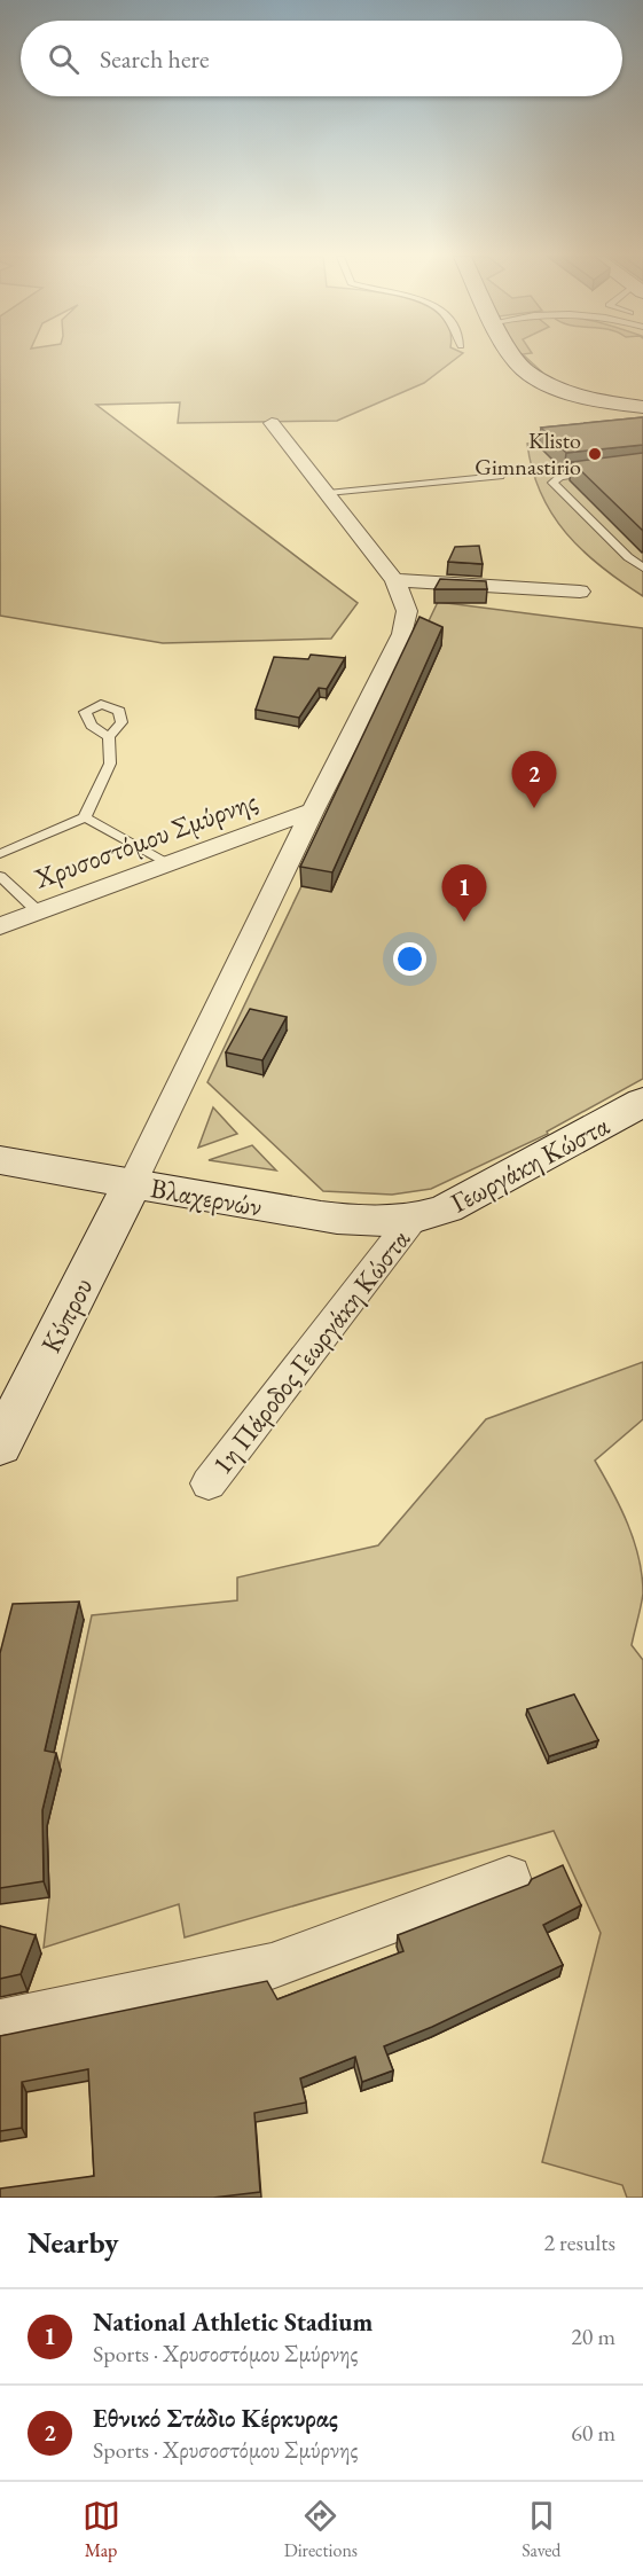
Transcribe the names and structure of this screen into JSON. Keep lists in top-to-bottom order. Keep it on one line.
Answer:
{"streets":{"main road":["Γεωργάκη Κώστα","Βλαχερνών","Κύπρου"],"street":["Χρυσοστόμου Σμύρνης","1η Πάροδος Γεωργάκη Κώστα"]},"crossings":[["Γεωργάκη Κώστα","Βλαχερνών"],["Γεωργάκη Κώστα","1η Πάροδος Γεωργάκη Κώστα"],["Βλαχερνών","Κύπρου"],["Βλαχερνών","1η Πάροδος Γεωργάκη Κώστα"]],"places":["Klisto Gimnastirio"],"page":{"search":"Search here","pins":["2","1"],"heading":["Nearby","2 results"],"list":[{"mark":"1","name":"National Athletic Stadium","note":"Sports · Χρυσοστόμου Σμύρνης","value":"20 m"},{"mark":"2","name":"Εθνικό Στάδιο Κέρκυρας","note":"Sports · Χρυσοστόμου Σμύρνης","value":"60 m"}],"nav":["Map","Directions","Saved"]}}
